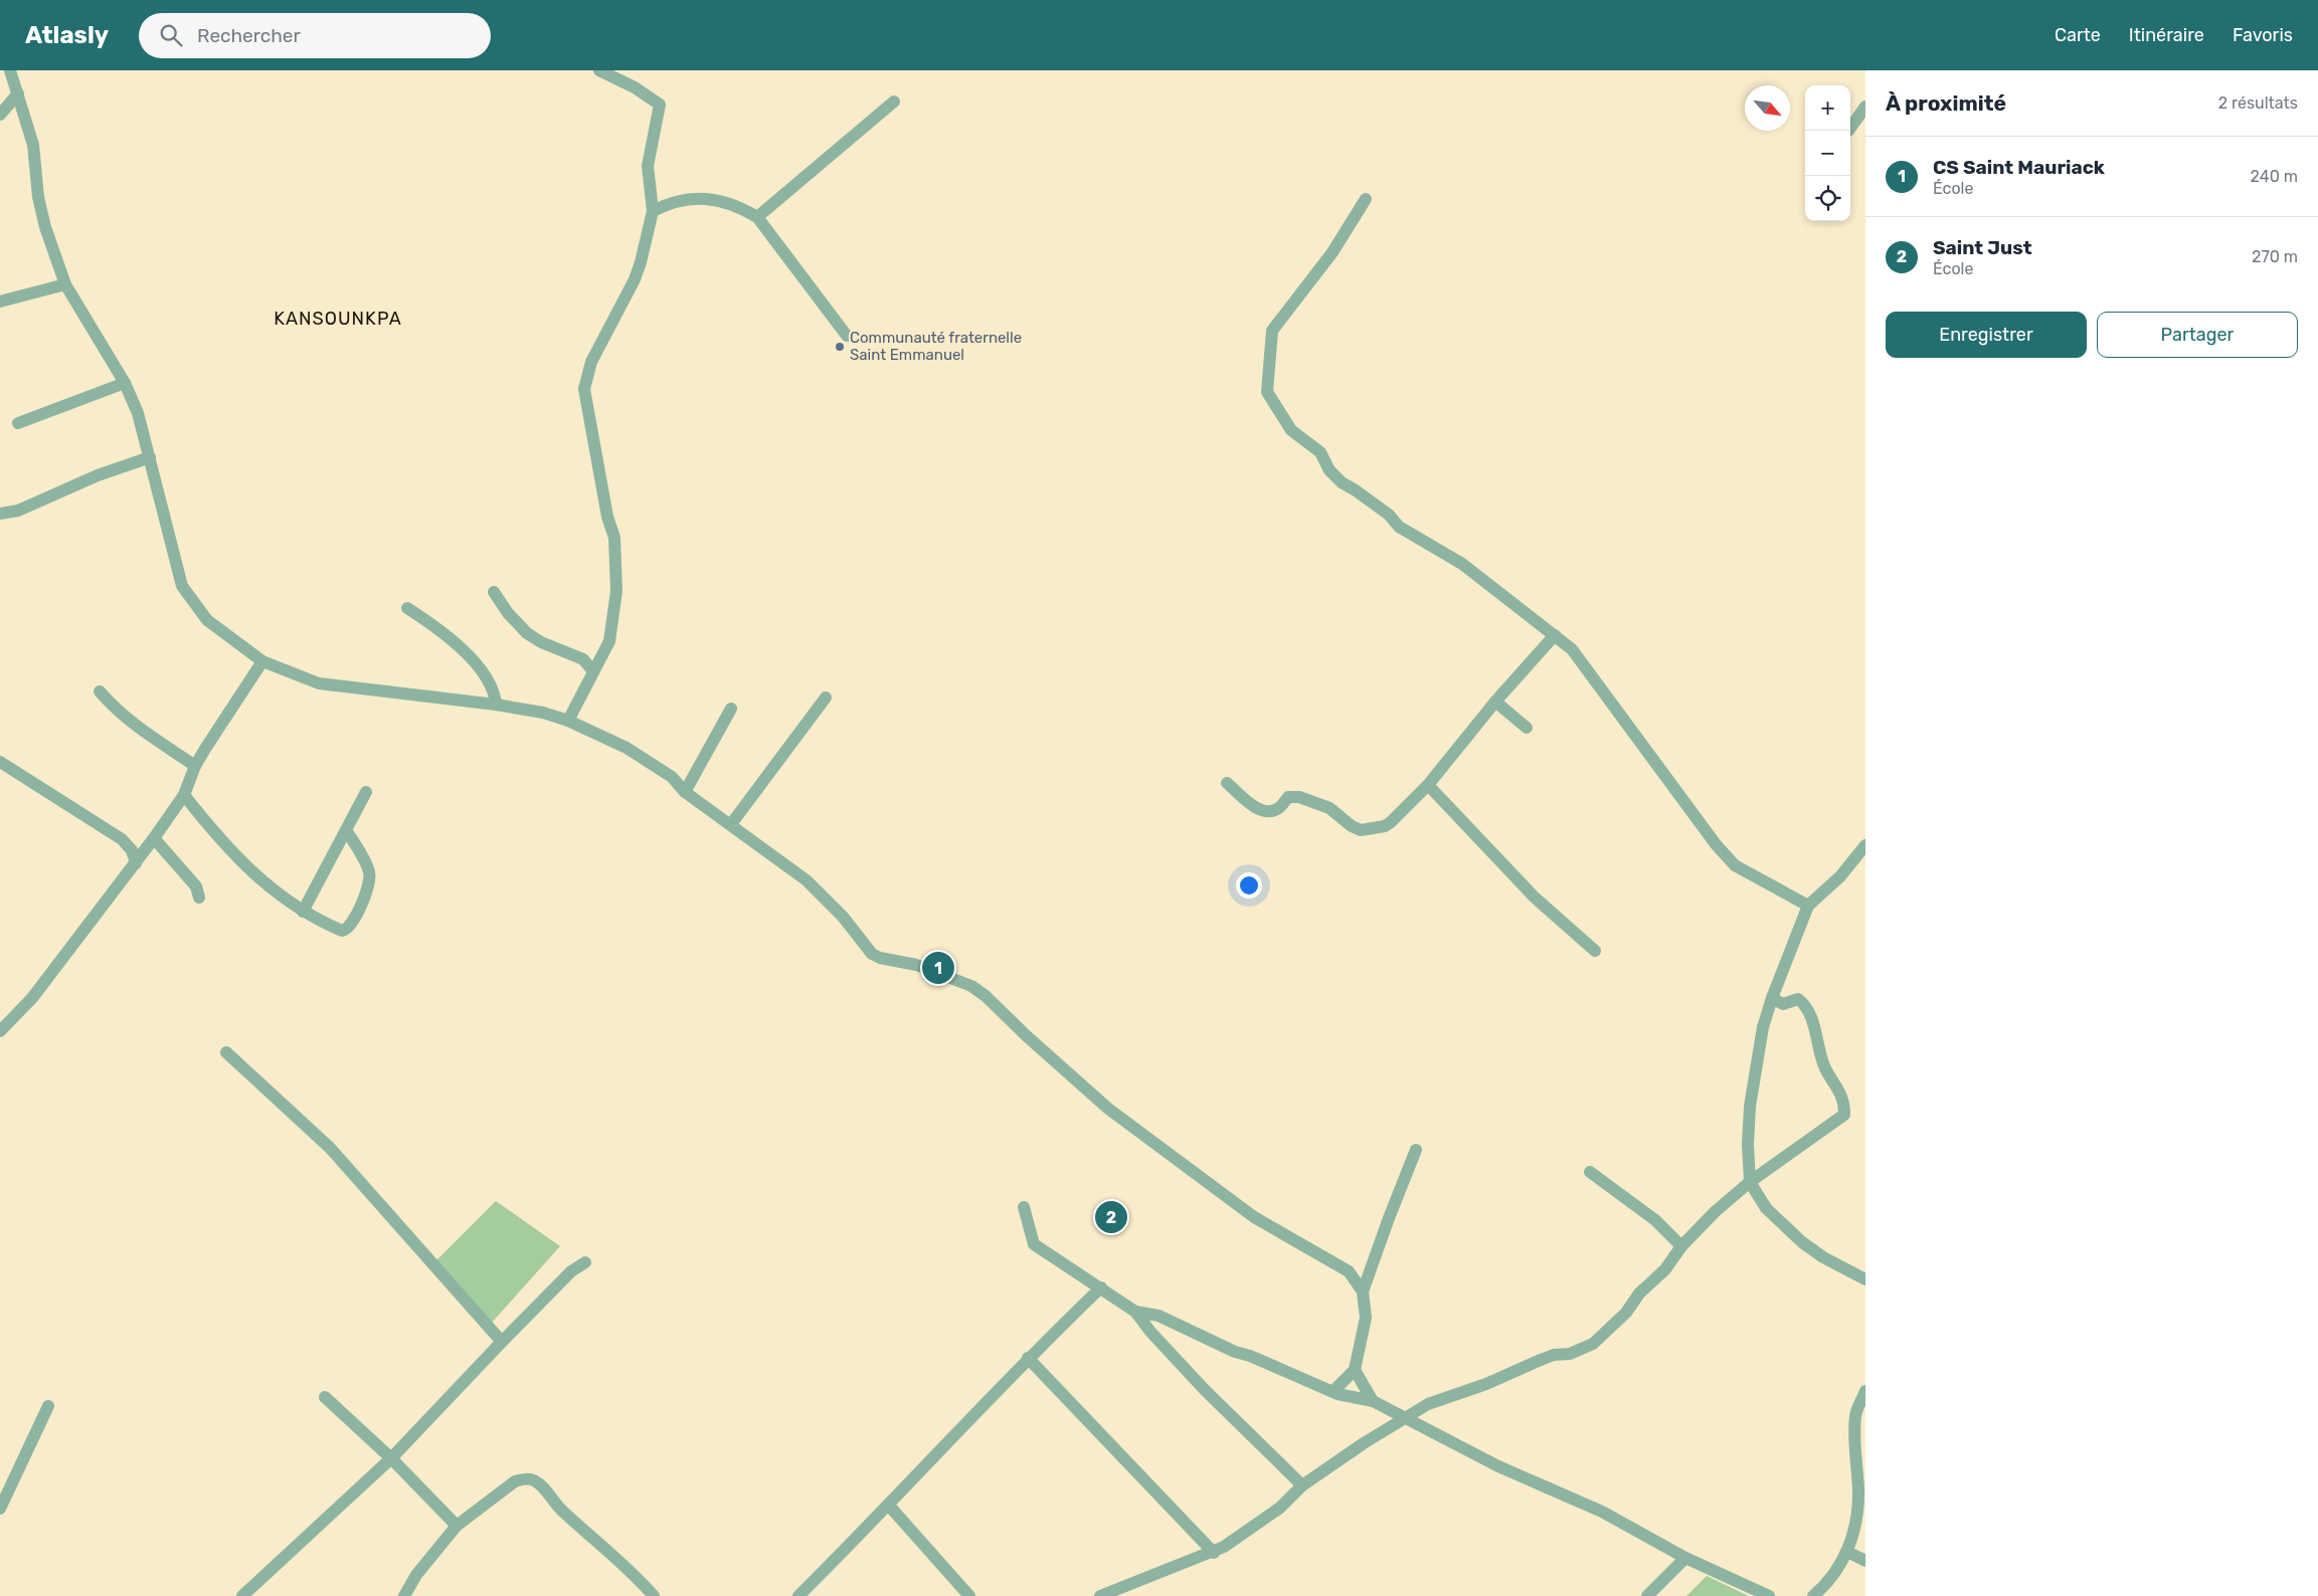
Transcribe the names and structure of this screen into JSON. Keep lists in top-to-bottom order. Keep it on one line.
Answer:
{"districts":["KANSOUNKPA"],"places":["Communauté fraternelle Saint Emmanuel"],"north":"bottom right","page":{"header":"Atlasly","search":"Rechercher","nav":["Carte","Itinéraire","Favoris"],"heading":["À proximité","2 résultats"],"map_buttons":["+","−"],"list":[{"mark":"1","name":"CS Saint Mauriack","note":"École","value":"240 m"},{"mark":"2","name":"Saint Just","note":"École","value":"270 m"}],"buttons":["Enregistrer","Partager"],"pins":["1","2"]}}
